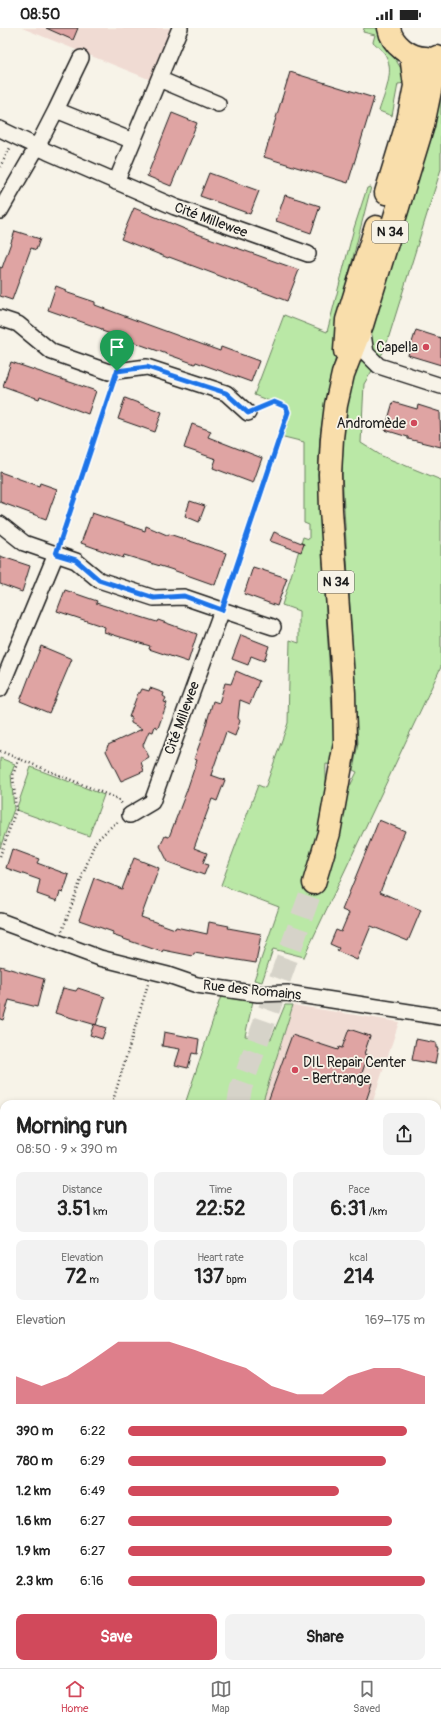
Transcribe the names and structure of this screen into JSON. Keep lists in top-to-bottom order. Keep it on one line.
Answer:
{"streets":{"main road":["N 34"],"street":["Cité Millewee","Rue des Romains"]},"places":["Capella","Andromède","DIL Repair Center - Bertrange"],"page":{"status":"08:50","heading":["Morning run","08:50 · 9 × 390 m"],"stats":[["Distance","3.51 km"],["Time","22:52"],["Pace","6:31 /km"],["Elevation","72 m"],["Heart rate","137 bpm"],["kcal","214"]],"chart":["Elevation","169–175 m"],"list":[{"name":"390 m","note":"6:22"},{"name":"780 m","note":"6:29"},{"name":"1.2 km","note":"6:49"},{"name":"1.6 km","note":"6:27"},{"name":"1.9 km","note":"6:27"},{"name":"2.3 km","note":"6:16"}],"buttons":["Save","Share"],"tabs":["Home","Map","Saved"]}}
